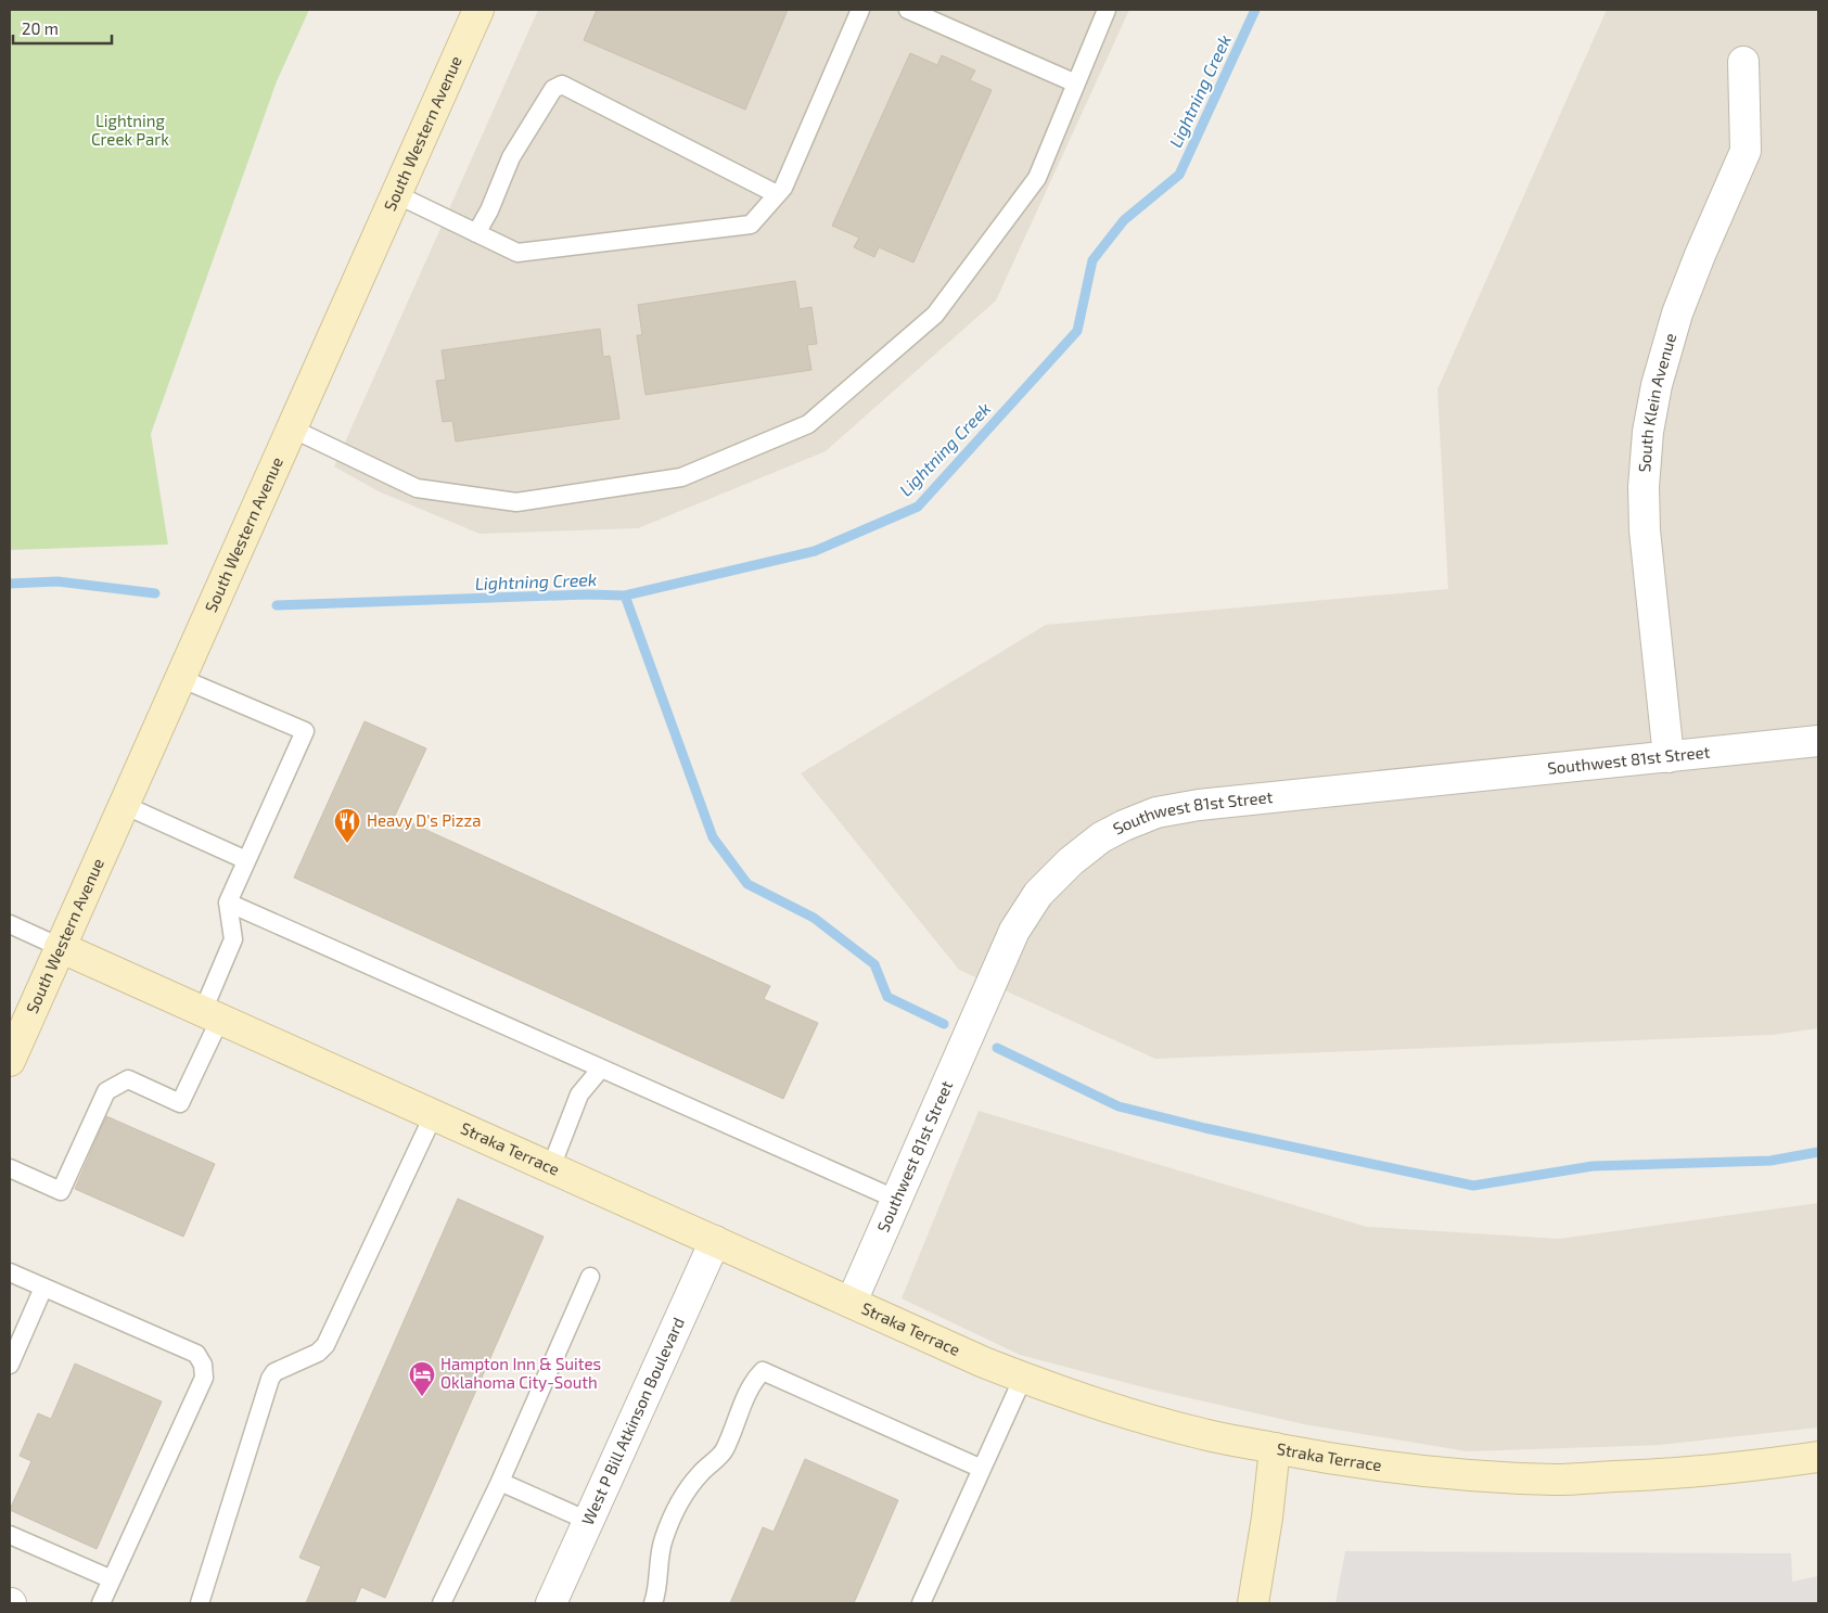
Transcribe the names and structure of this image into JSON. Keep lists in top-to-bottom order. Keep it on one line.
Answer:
{"streets":{"street":["South Western Avenue","South Klein Avenue","Southwest 81st Street","Straka Terrace","West P Bill Atkinson Boulevard"]},"crossings":[["South Western Avenue","Straka Terrace"],["South Klein Avenue","Southwest 81st Street"],["Southwest 81st Street","Straka Terrace"],["Straka Terrace","West P Bill Atkinson Boulevard"]],"water":["Lightning Creek"],"parks":["Lightning Creek Park"],"places":{"restaurant":["Heavy D's Pizza"],"hotel":["Hampton Inn & Suites Oklahoma City-South"]},"scale_bar":"20 m"}
